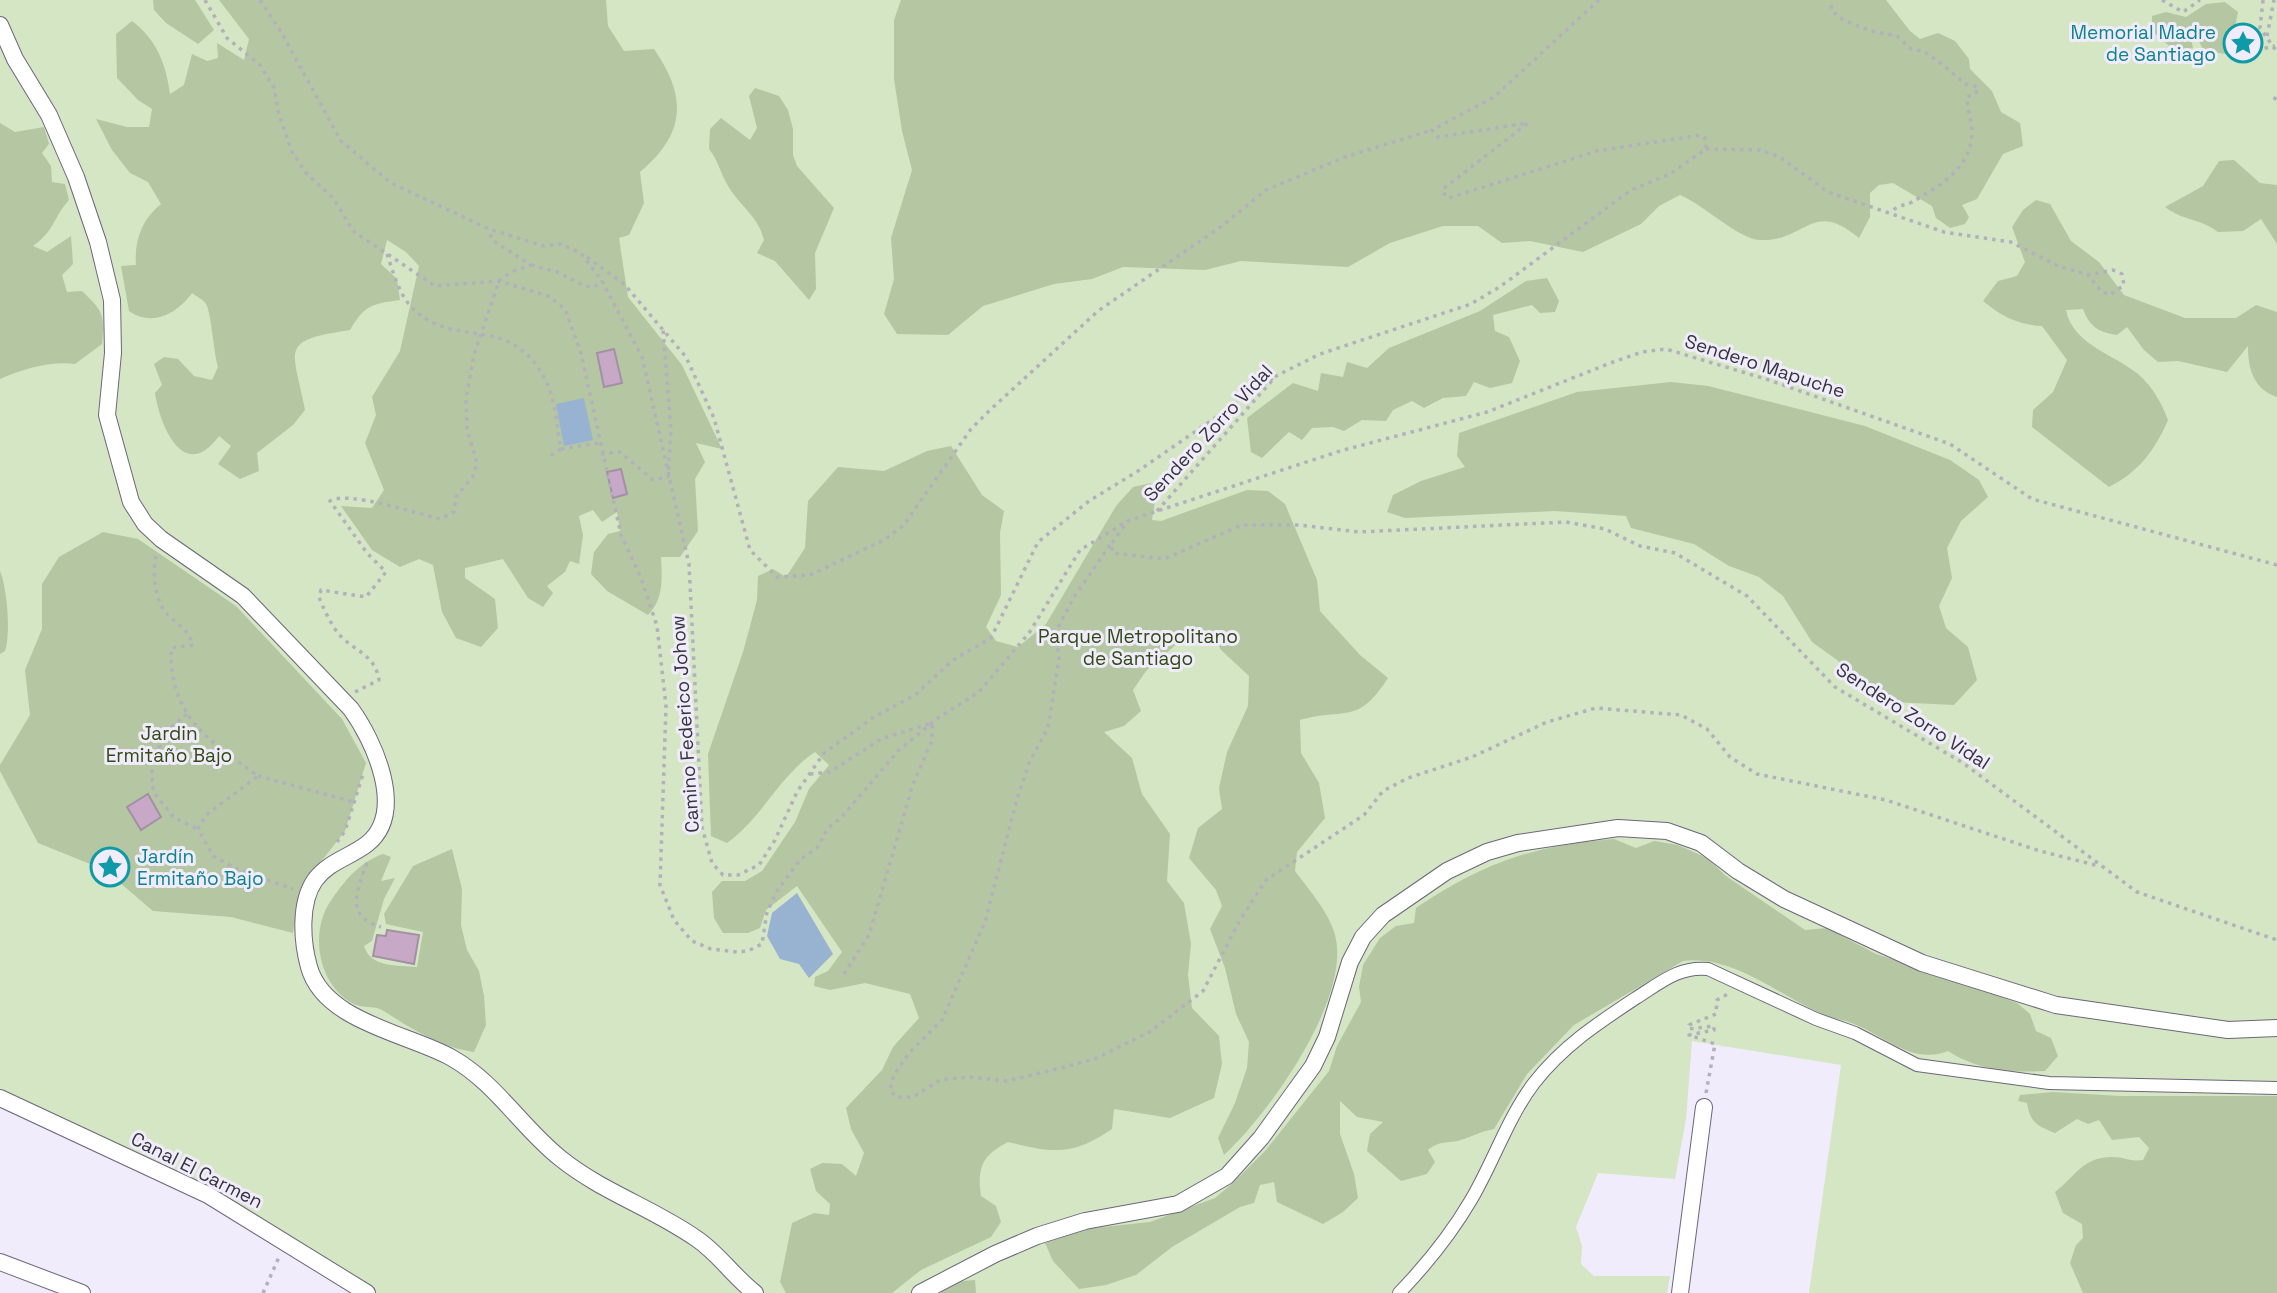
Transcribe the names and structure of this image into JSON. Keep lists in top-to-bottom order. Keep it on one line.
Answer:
{"streets":{"street":["Canal El Carmen"],"path":["Sendero Mapuche","Sendero Zorro Vidal","Camino Federico Johow"]},"crossings":[["Sendero Mapuche","Sendero Zorro Vidal"],["Sendero Zorro Vidal","Camino Federico Johow"]],"parks":["Parque Metropolitano de Santiago","Jardin Ermitaño Bajo"],"places":{"place":["Memorial Madre de Santiago","Jardín Ermitaño Bajo"]}}
